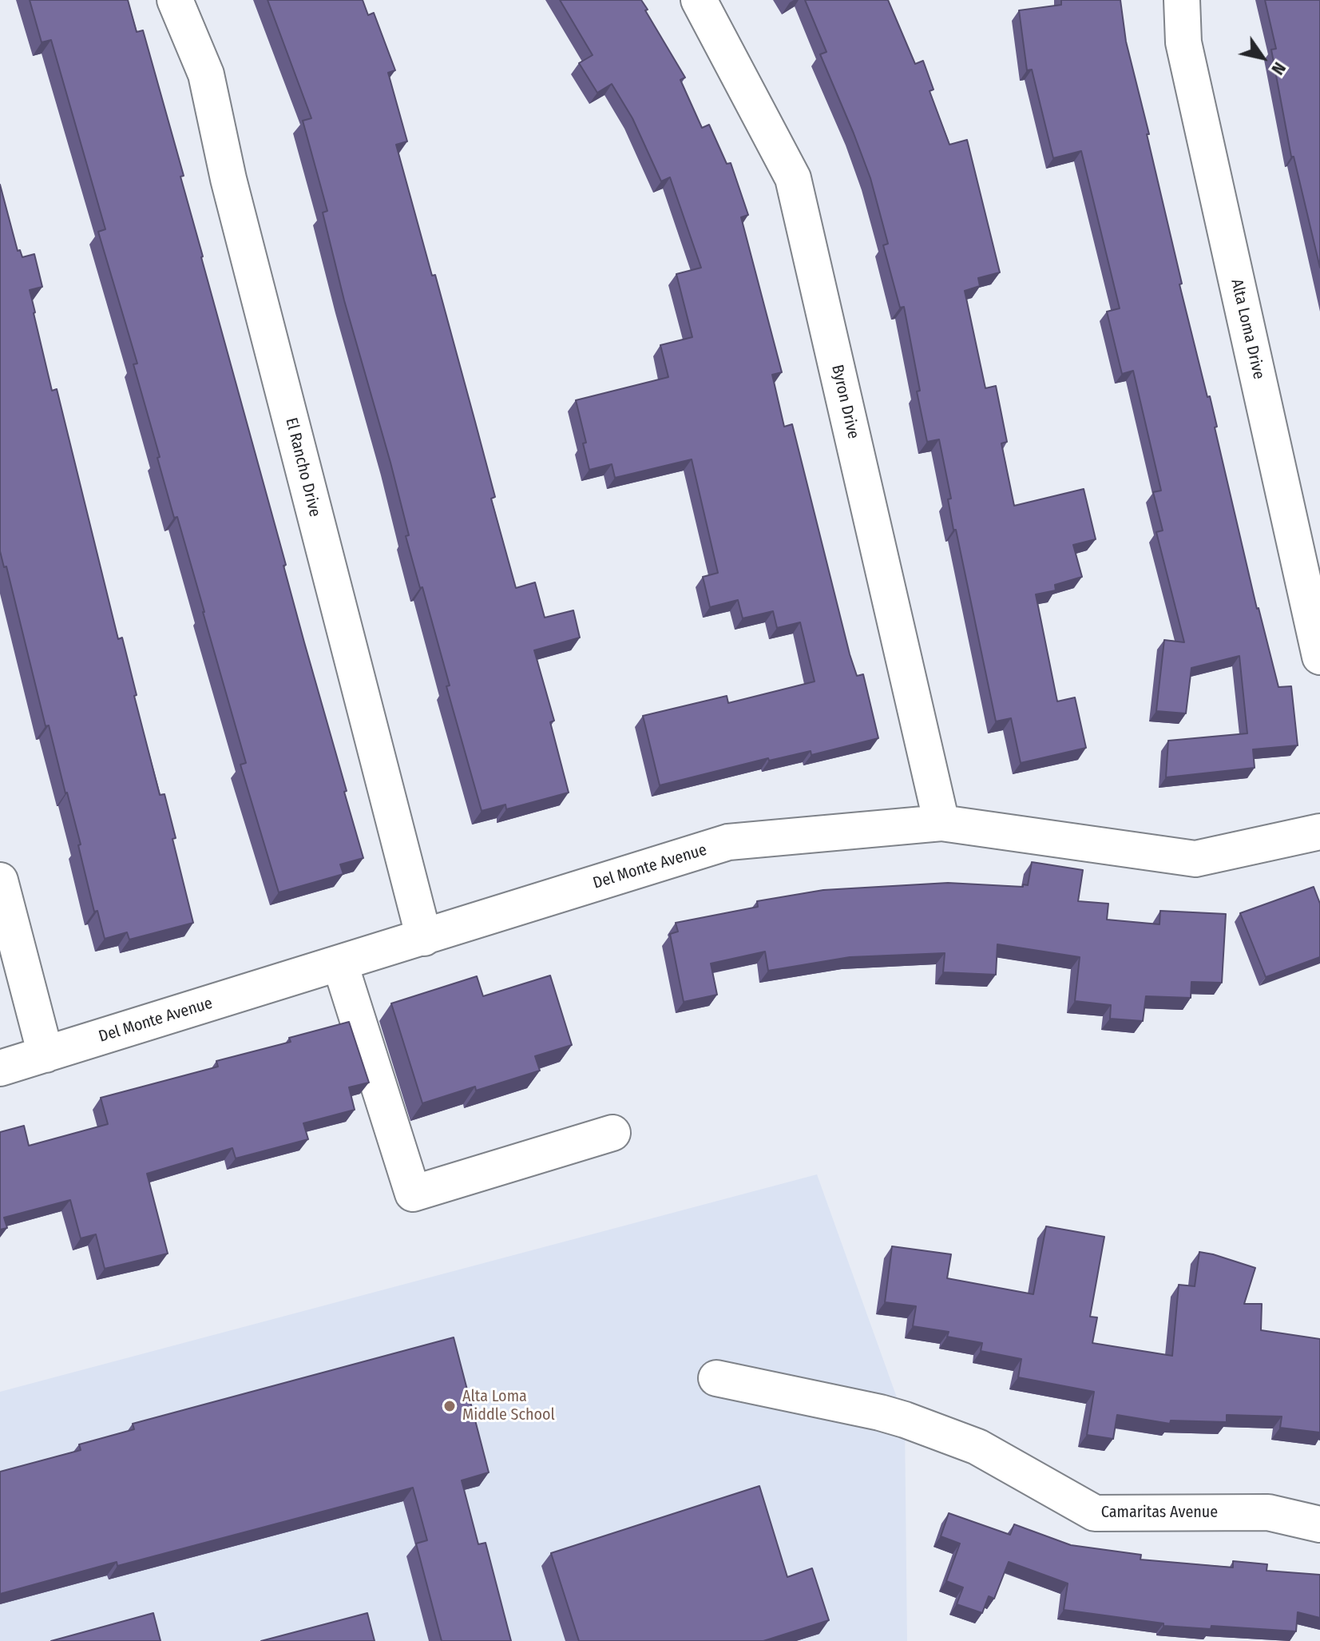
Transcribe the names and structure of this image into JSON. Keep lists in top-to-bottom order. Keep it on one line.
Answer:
{"streets":{"street":["Alta Loma Drive","Byron Drive","El Rancho Drive","Del Monte Avenue","Camaritas Avenue"]},"crossings":[["Byron Drive","Del Monte Avenue"],["El Rancho Drive","Del Monte Avenue"]],"places":["Alta Loma Middle School"],"north":"bottom right"}
